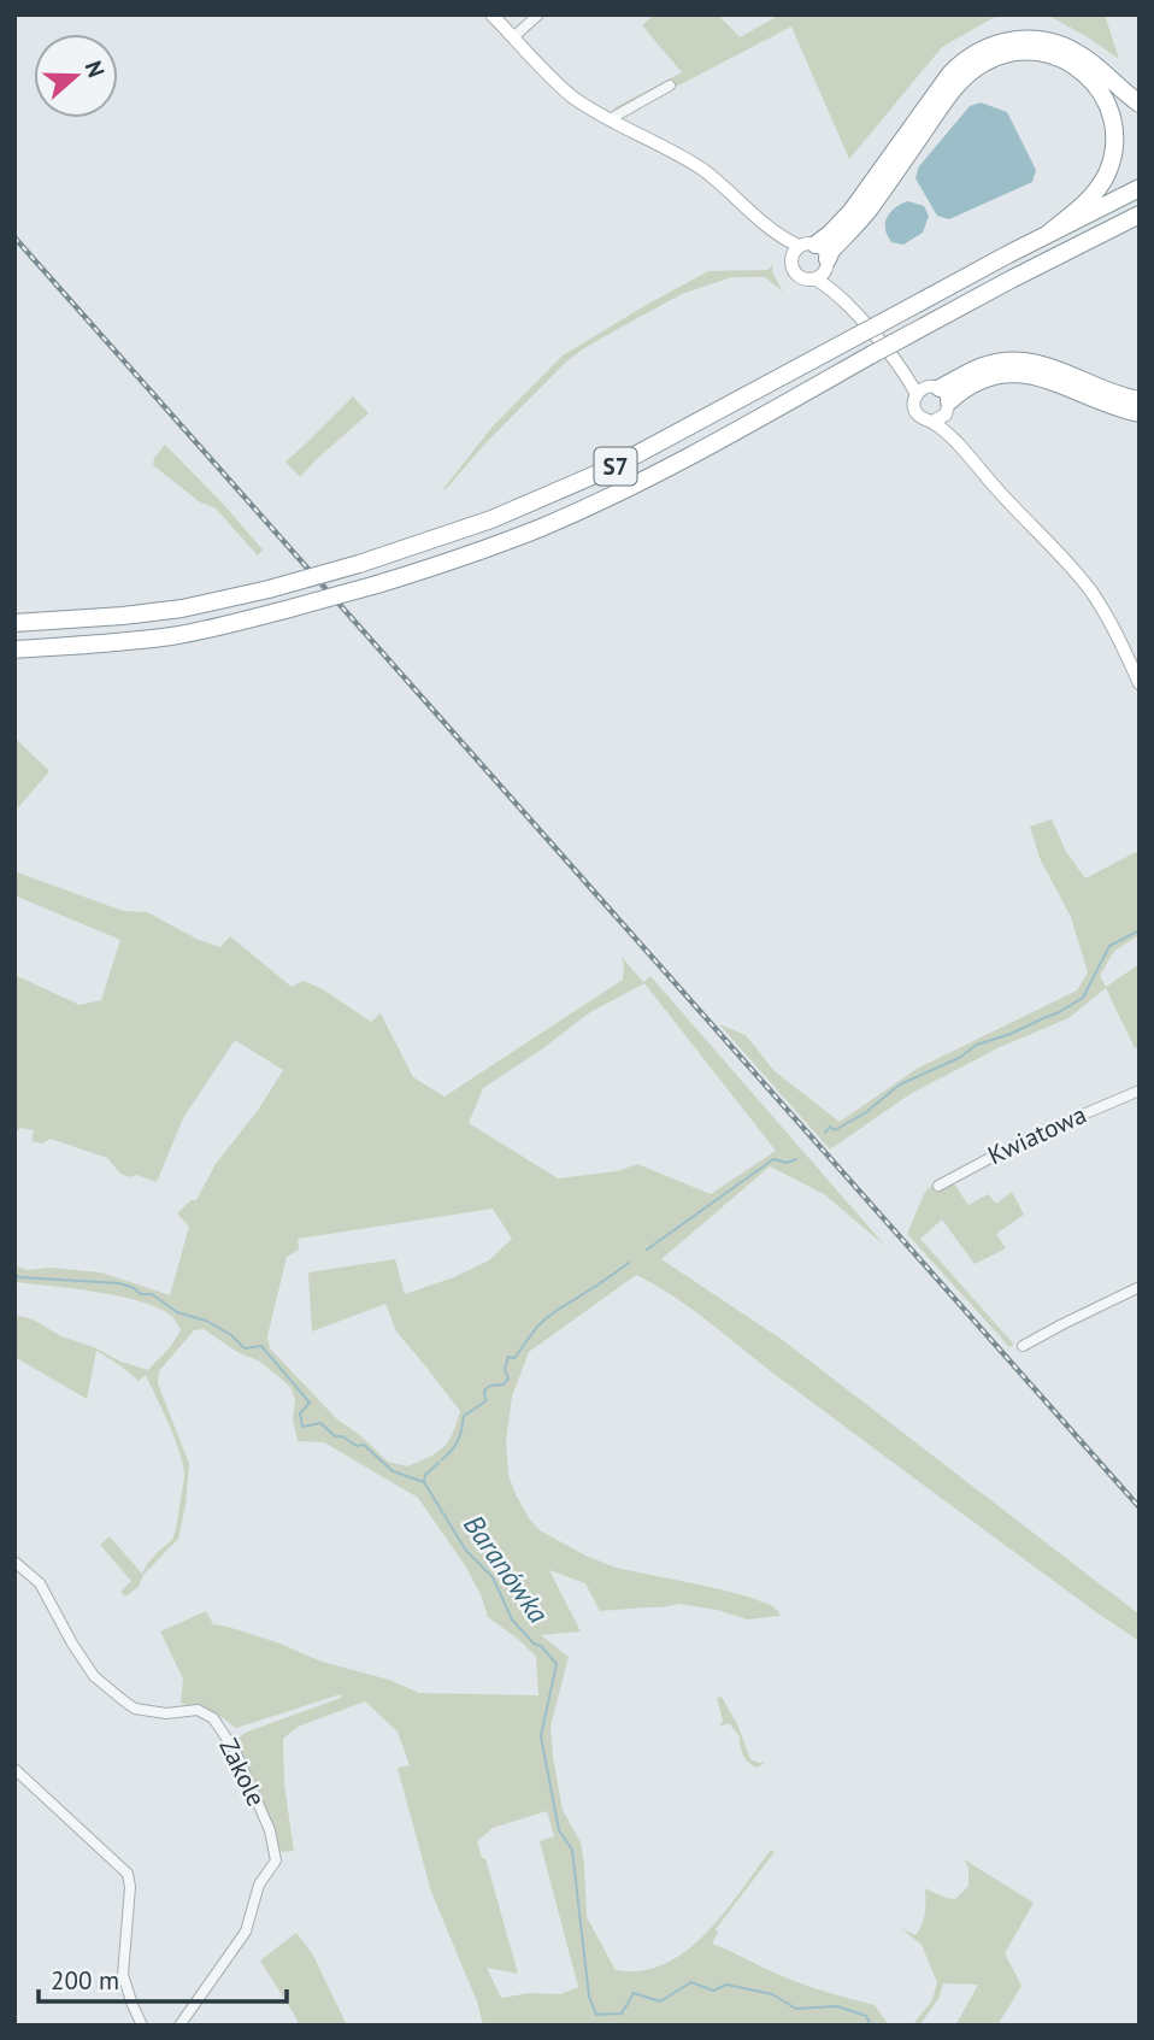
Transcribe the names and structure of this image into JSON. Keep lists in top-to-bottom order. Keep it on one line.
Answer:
{"streets":{"highway":["S7"],"street":["Kwiatowa","Zakole"]},"water":["Baranówka"],"scale_bar":"200 m","north":"right"}
